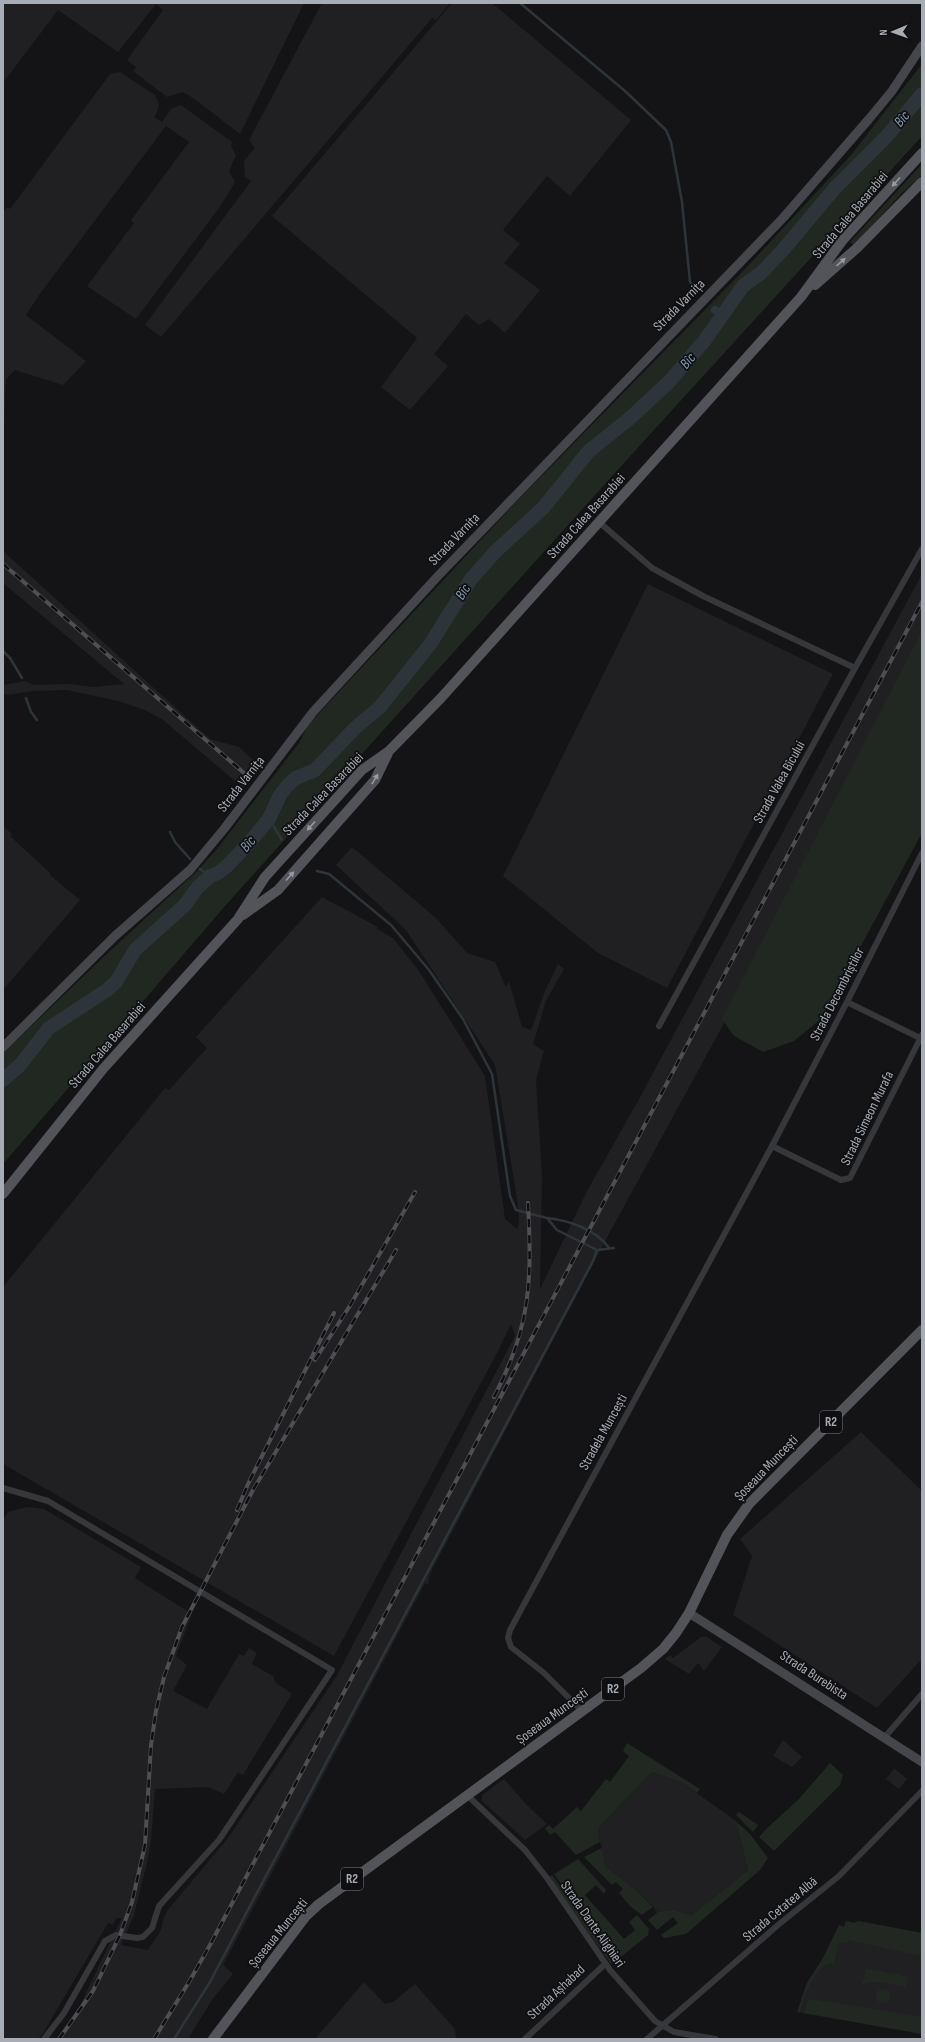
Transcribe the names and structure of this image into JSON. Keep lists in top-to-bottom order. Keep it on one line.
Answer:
{"streets":{"main road":["Strada Calea Basarabiei","R2","Șoseaua Muncești"],"street":["Strada Varnița","Strada Valea Bîcului","Strada Decembriștilor","Strada Simeon Murafa","Stradela Muncești","Strada Burebista","Strada Cetatea Albă","Strada Dante Alighieri","Strada Așhabad"]},"crossings":[["Strada Decembriștilor","Strada Simeon Murafa"],["Strada Decembriștilor","Stradela Muncești"],["Strada Simeon Murafa","Stradela Muncești"],["Stradela Muncești","Șoseaua Muncești"],["Șoseaua Muncești","Strada Burebista"],["Șoseaua Muncești","Strada Dante Alighieri"],["Strada Cetatea Albă","Strada Dante Alighieri"],["Strada Dante Alighieri","Strada Așhabad"]],"water":["Bîc"],"north":"left"}
